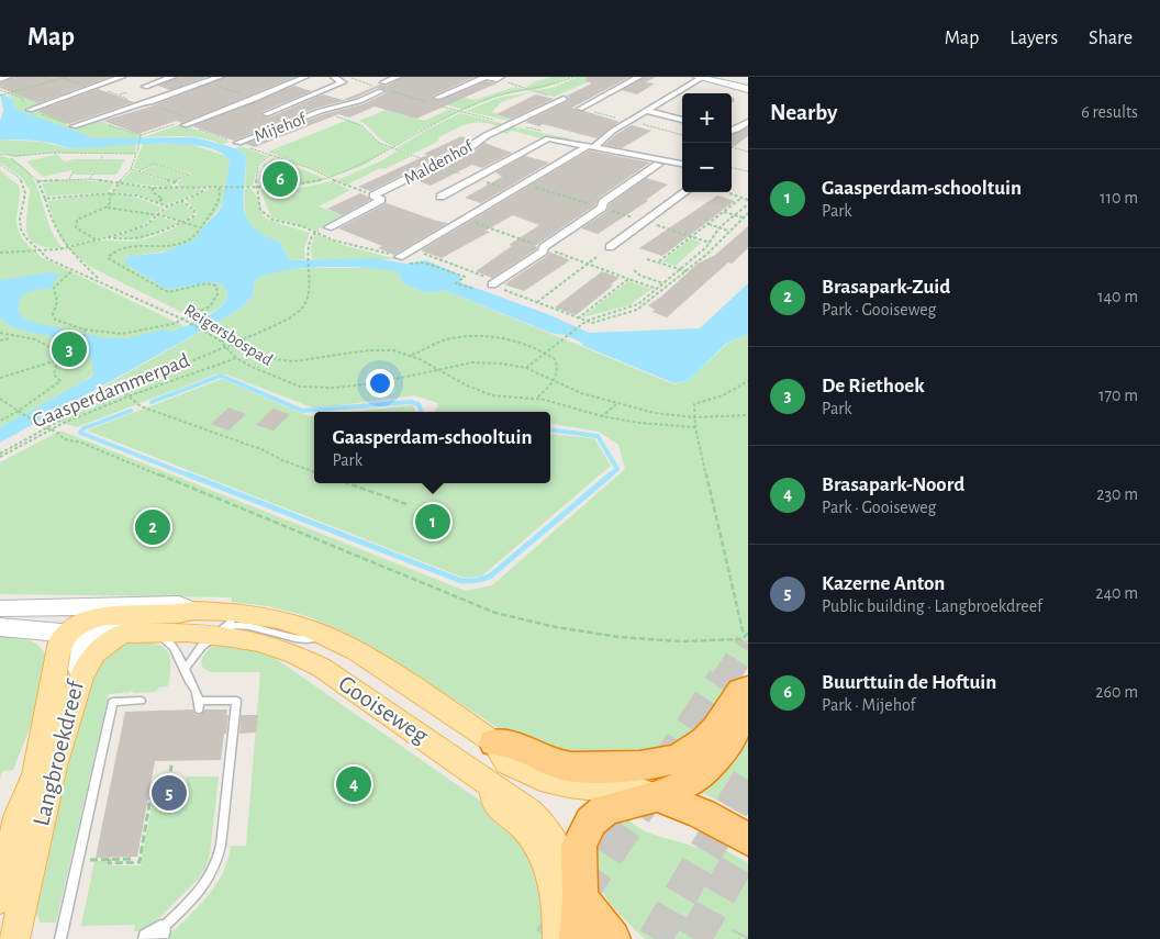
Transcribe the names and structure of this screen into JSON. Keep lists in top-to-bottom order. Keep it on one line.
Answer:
{"streets":{"main road":["Gooiseweg","Langbroekdreef"],"street":["Mijehof","Maldenhof"],"path":["Reigersbospad","Gaasperdammerpad"]},"crossings":[["Mijehof","Maldenhof"],["Reigersbospad","Gaasperdammerpad"],["Gooiseweg","Langbroekdreef"]],"page":{"header":"Map","nav":["Map","Layers","Share"],"heading":["Nearby","6 results"],"map_buttons":["+","−"],"list":[{"mark":"1","name":"Gaasperdam-schooltuin","note":"Park","value":"110 m"},{"mark":"2","name":"Brasapark-Zuid","note":"Park · Gooiseweg","value":"140 m"},{"mark":"3","name":"De Riethoek","note":"Park","value":"170 m"},{"mark":"4","name":"Brasapark-Noord","note":"Park · Gooiseweg","value":"230 m"},{"mark":"5","name":"Kazerne Anton","note":"Public building · Langbroekdreef","value":"240 m"},{"mark":"6","name":"Buurttuin de Hoftuin","note":"Park · Mijehof","value":"260 m"}],"pins":["6","3","1","2","4","5"],"popup":["Gaasperdam-schooltuin","Park"]}}
